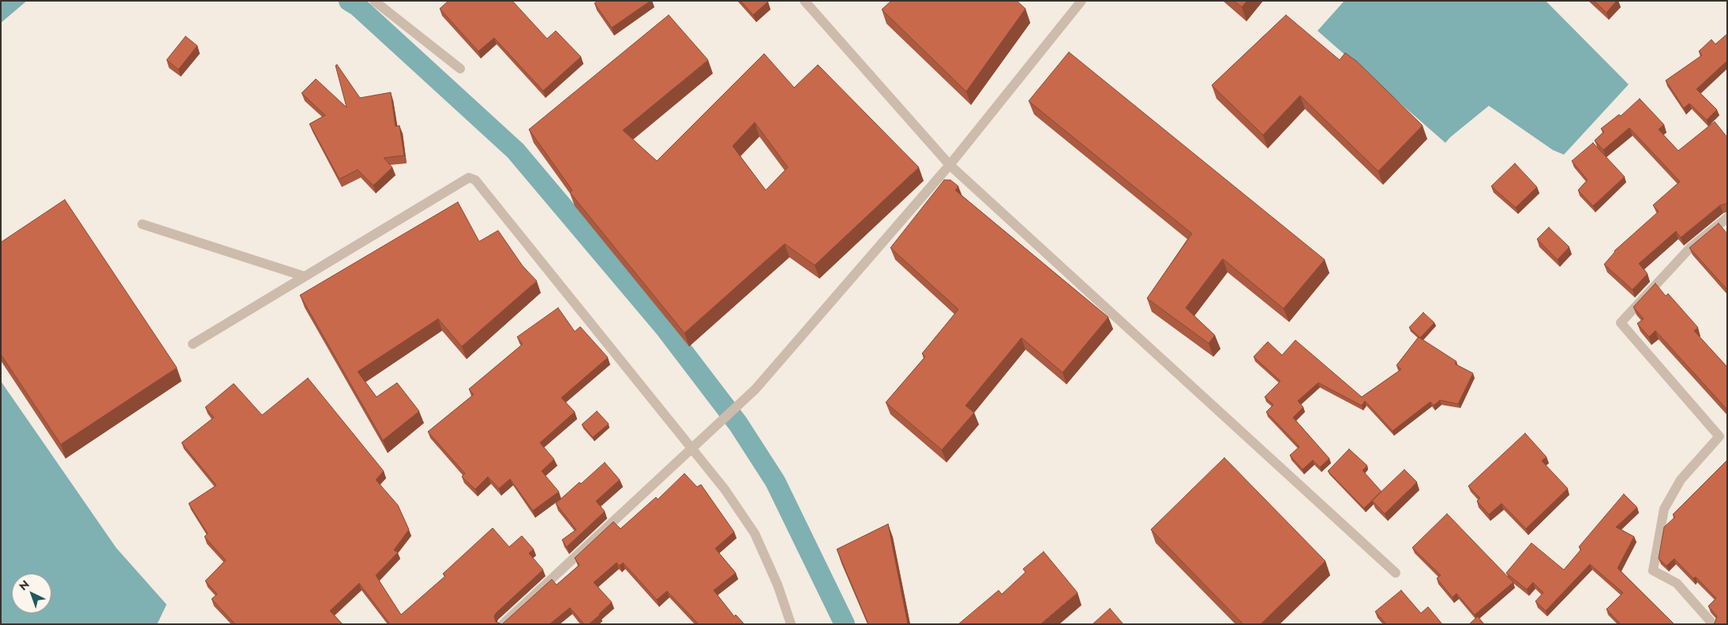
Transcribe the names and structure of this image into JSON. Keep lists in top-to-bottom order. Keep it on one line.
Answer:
{"north":"top left"}
